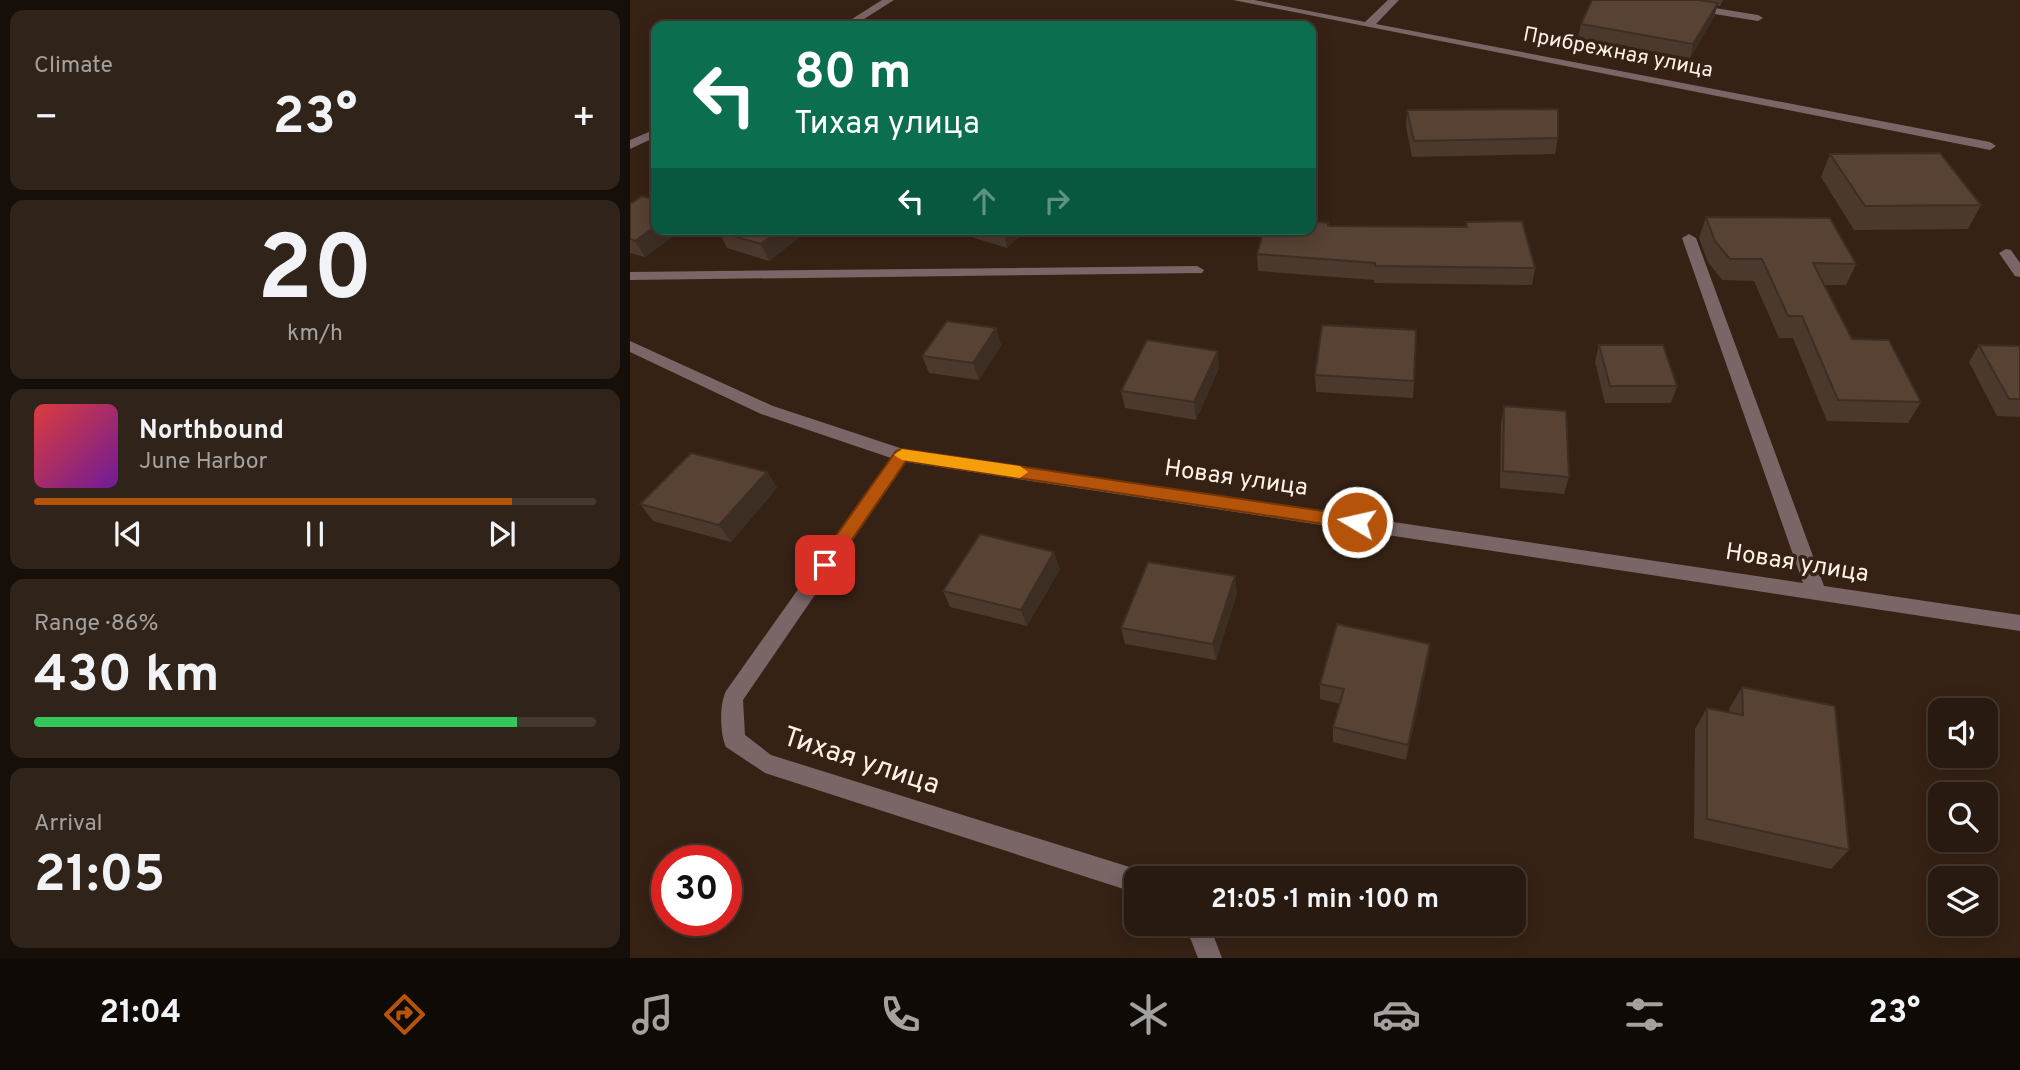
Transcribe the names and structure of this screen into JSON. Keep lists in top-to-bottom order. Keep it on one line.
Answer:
{"streets":{"street":["Прибрежная улица","Новая улица","Тихая улица"]},"crossings":[["Новая улица","Тихая улица"]],"page":{"tile":["Climate",["20","km/h"],["Range · 86%","430 km"],["Arrival","21:05"]],"turn":["80 m","Тихая улица"],"heat":["−","23°","+"],"song":["Northbound","June Harbor"],"limit":"30","trip":"21:05 · 1 min · 100 m","tabs":["21:04","23°"]}}
